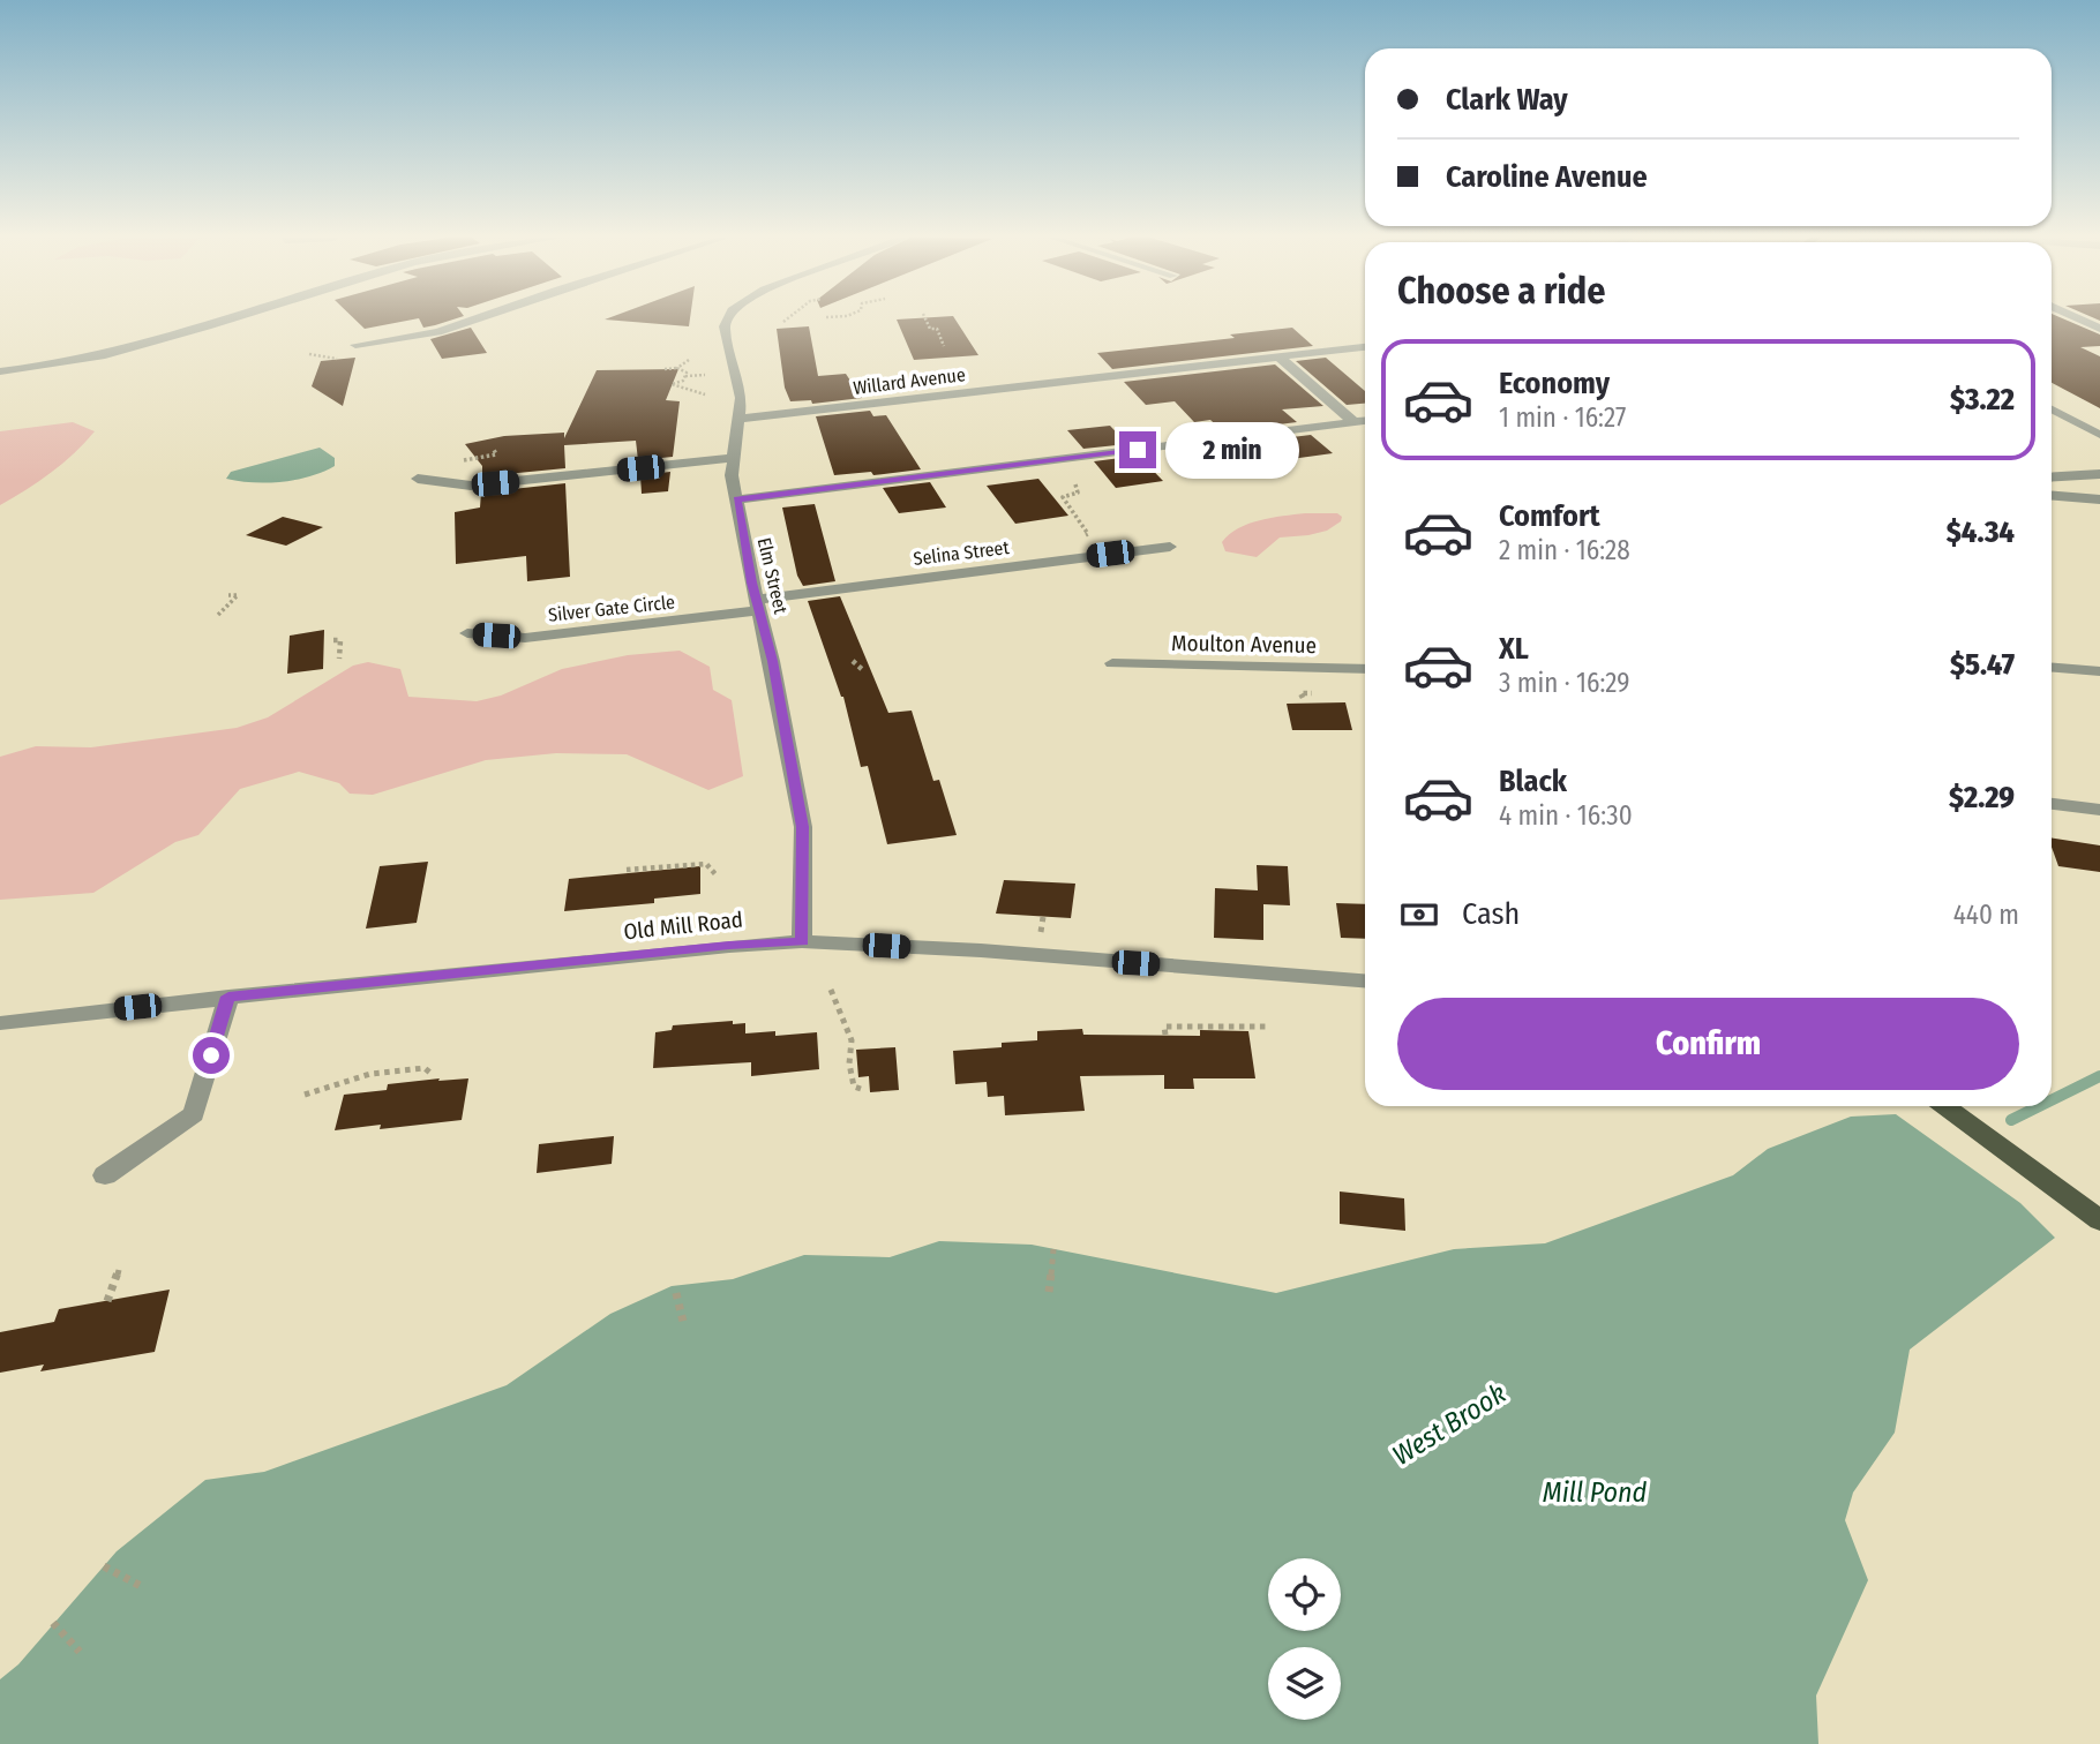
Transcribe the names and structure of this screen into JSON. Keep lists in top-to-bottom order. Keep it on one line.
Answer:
{"streets":{"street":["Willard Avenue","Selina Street","Elm Street","Silver Gate Circle","Moulton Avenue","Old Mill Road"]},"crossings":[["Willard Avenue","Elm Street"],["Selina Street","Elm Street"],["Selina Street","Silver Gate Circle"],["Elm Street","Silver Gate Circle"],["Elm Street","Old Mill Road"]],"water":["West Brook","Mill Pond"],"page":{"banner":["Clark Way","Caroline Avenue"],"heading":"Choose a ride","list":[{"name":"Economy","note":"1 min · 16:27","value":"$3.22"},{"name":"Comfort","note":"2 min · 16:28","value":"$4.34"},{"name":"XL","note":"3 min · 16:29","value":"$5.47"},{"name":"Black","note":"4 min · 16:30","value":"$2.29"}],"bubble":"2 min","pay":["Cash","440 m"],"buttons":"Confirm"}}
